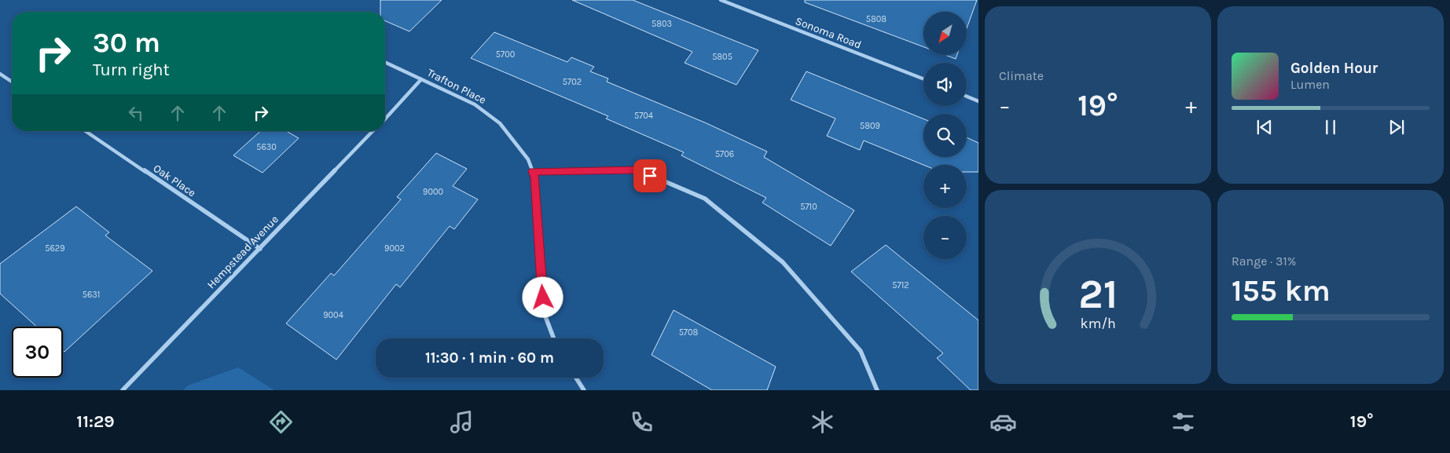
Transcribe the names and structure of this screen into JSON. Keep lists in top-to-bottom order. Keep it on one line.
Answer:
{"streets":{"street":["Sonoma Road","Trafton Place","Oak Place","Hempstead Avenue"]},"crossings":[["Oak Place","Hempstead Avenue"]],"house_numbers":["5808","5803","5700","5805","5702","5704","5809","5630","5706","9000","5710","5629","9002","5712","5631","9004","5708"],"north":"bottom left","page":{"tile":["Climate",["Range · 31%","155 km"]],"map_buttons":["+","−"],"turn":["30 m","Turn right"],"song":["Golden Hour","Lumen"],"heat":["−","19°","+"],"limit":"30","trip":"11:30 · 1 min · 60 m","tabs":["11:29","19°"],"gauge":["21","km/h"]}}
